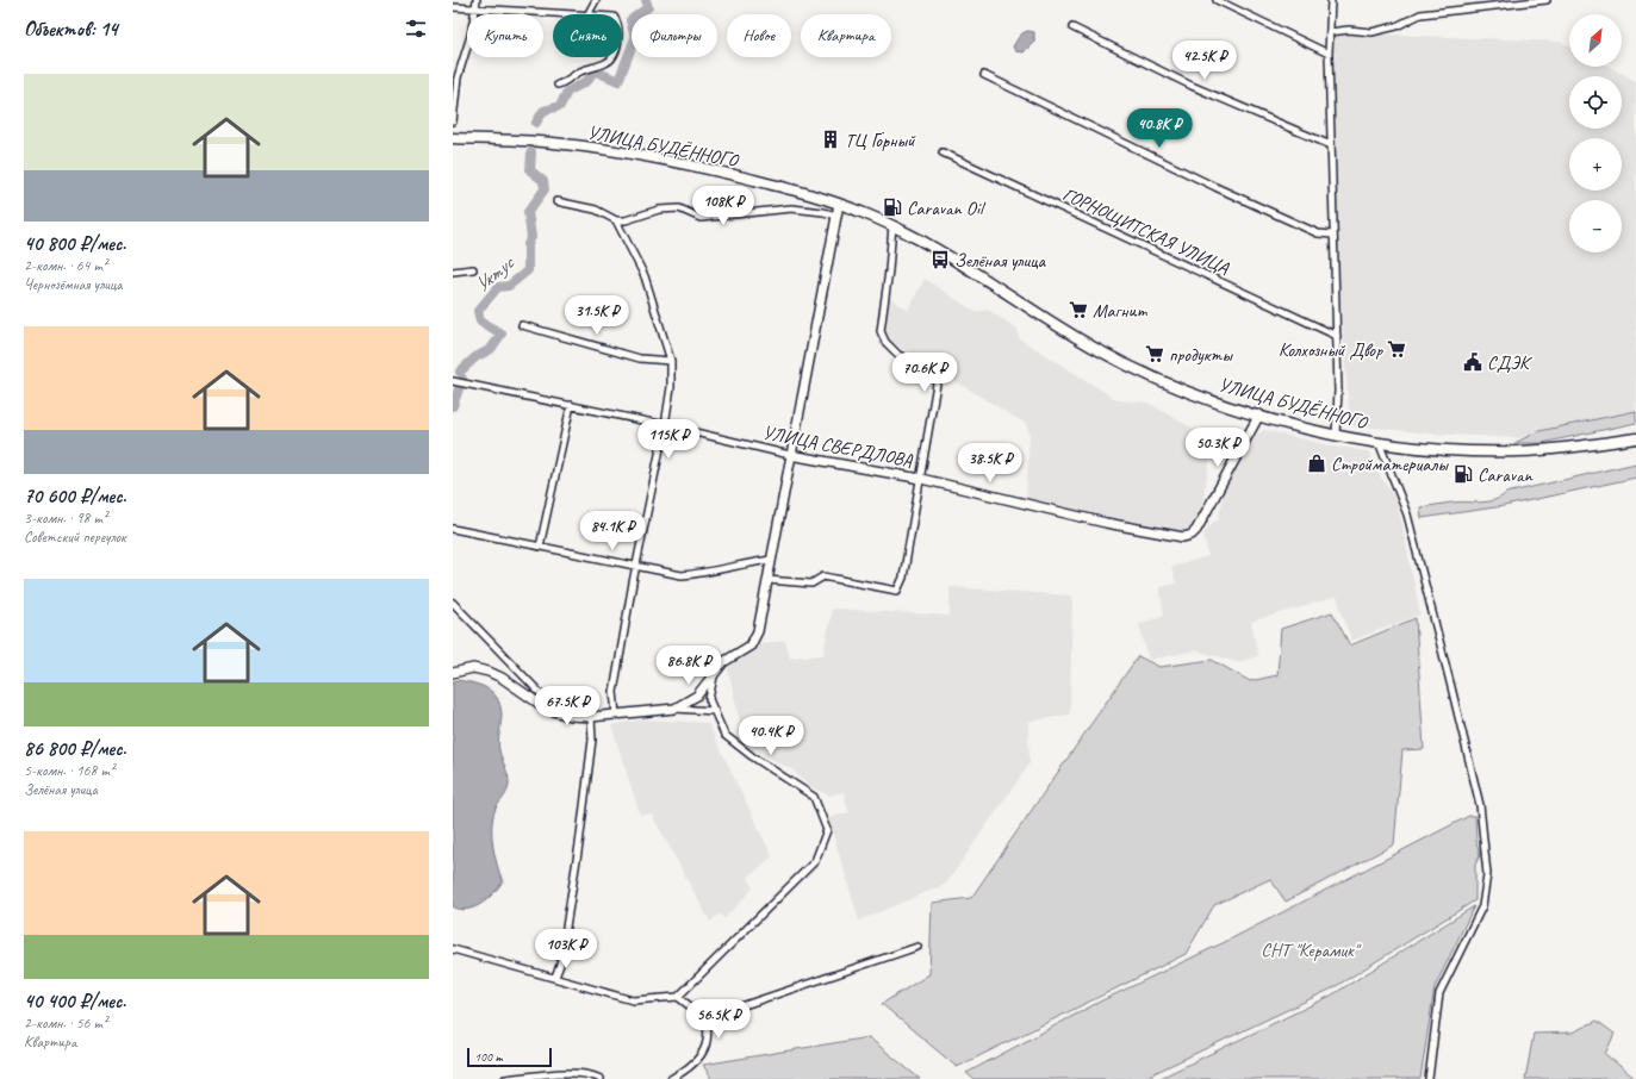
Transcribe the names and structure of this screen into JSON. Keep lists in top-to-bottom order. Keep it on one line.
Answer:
{"streets":{"main road":["УЛИЦА БУДЁННОГО"],"street":["ГОРНОЩИТСКАЯ УЛИЦА","УЛИЦА СВЕРДЛОВА"]},"crossings":[["УЛИЦА БУДЁННОГО","УЛИЦА СВЕРДЛОВА"]],"water":["Уктус"],"parks":["СНТ \"Керамик\""],"places":{"building":["ТЦ Горный"],"fuel station":["Caravan Oil","Caravan"],"bus stop":["Зелёная улица"],"supermarket":["Магнит","Колхозный Двор","продукты"],"public building":["СДЭК"],"shop":["Стройматериалы"]},"scale_bar":"100 m","north":"top right","page":{"heading":"Объектов: 14","map_buttons":["+","−"],"chip":["Купить","Снять","Фильтры","Новое","Квартира"],"price":["42.5K ₽","40.8K ₽","108K ₽","31.5K ₽","70.6K ₽","115K ₽","50.3K ₽","38.5K ₽","84.1K ₽","86.8K ₽","67.5K ₽","40.4K ₽","103K ₽","56.5K ₽"],"list":[{"name":"40 800 ₽/мес.","note":"2-комн. · 64 m² · Чернозёмная улица"},{"name":"70 600 ₽/мес.","note":"3-комн. · 98 m² · Советский переулок"},{"name":"86 800 ₽/мес.","note":"5-комн. · 168 m² · Зелёная улица"},{"name":"40 400 ₽/мес.","note":"2-комн. · 56 m² · Квартира"}],"scale":"100 m"}}
